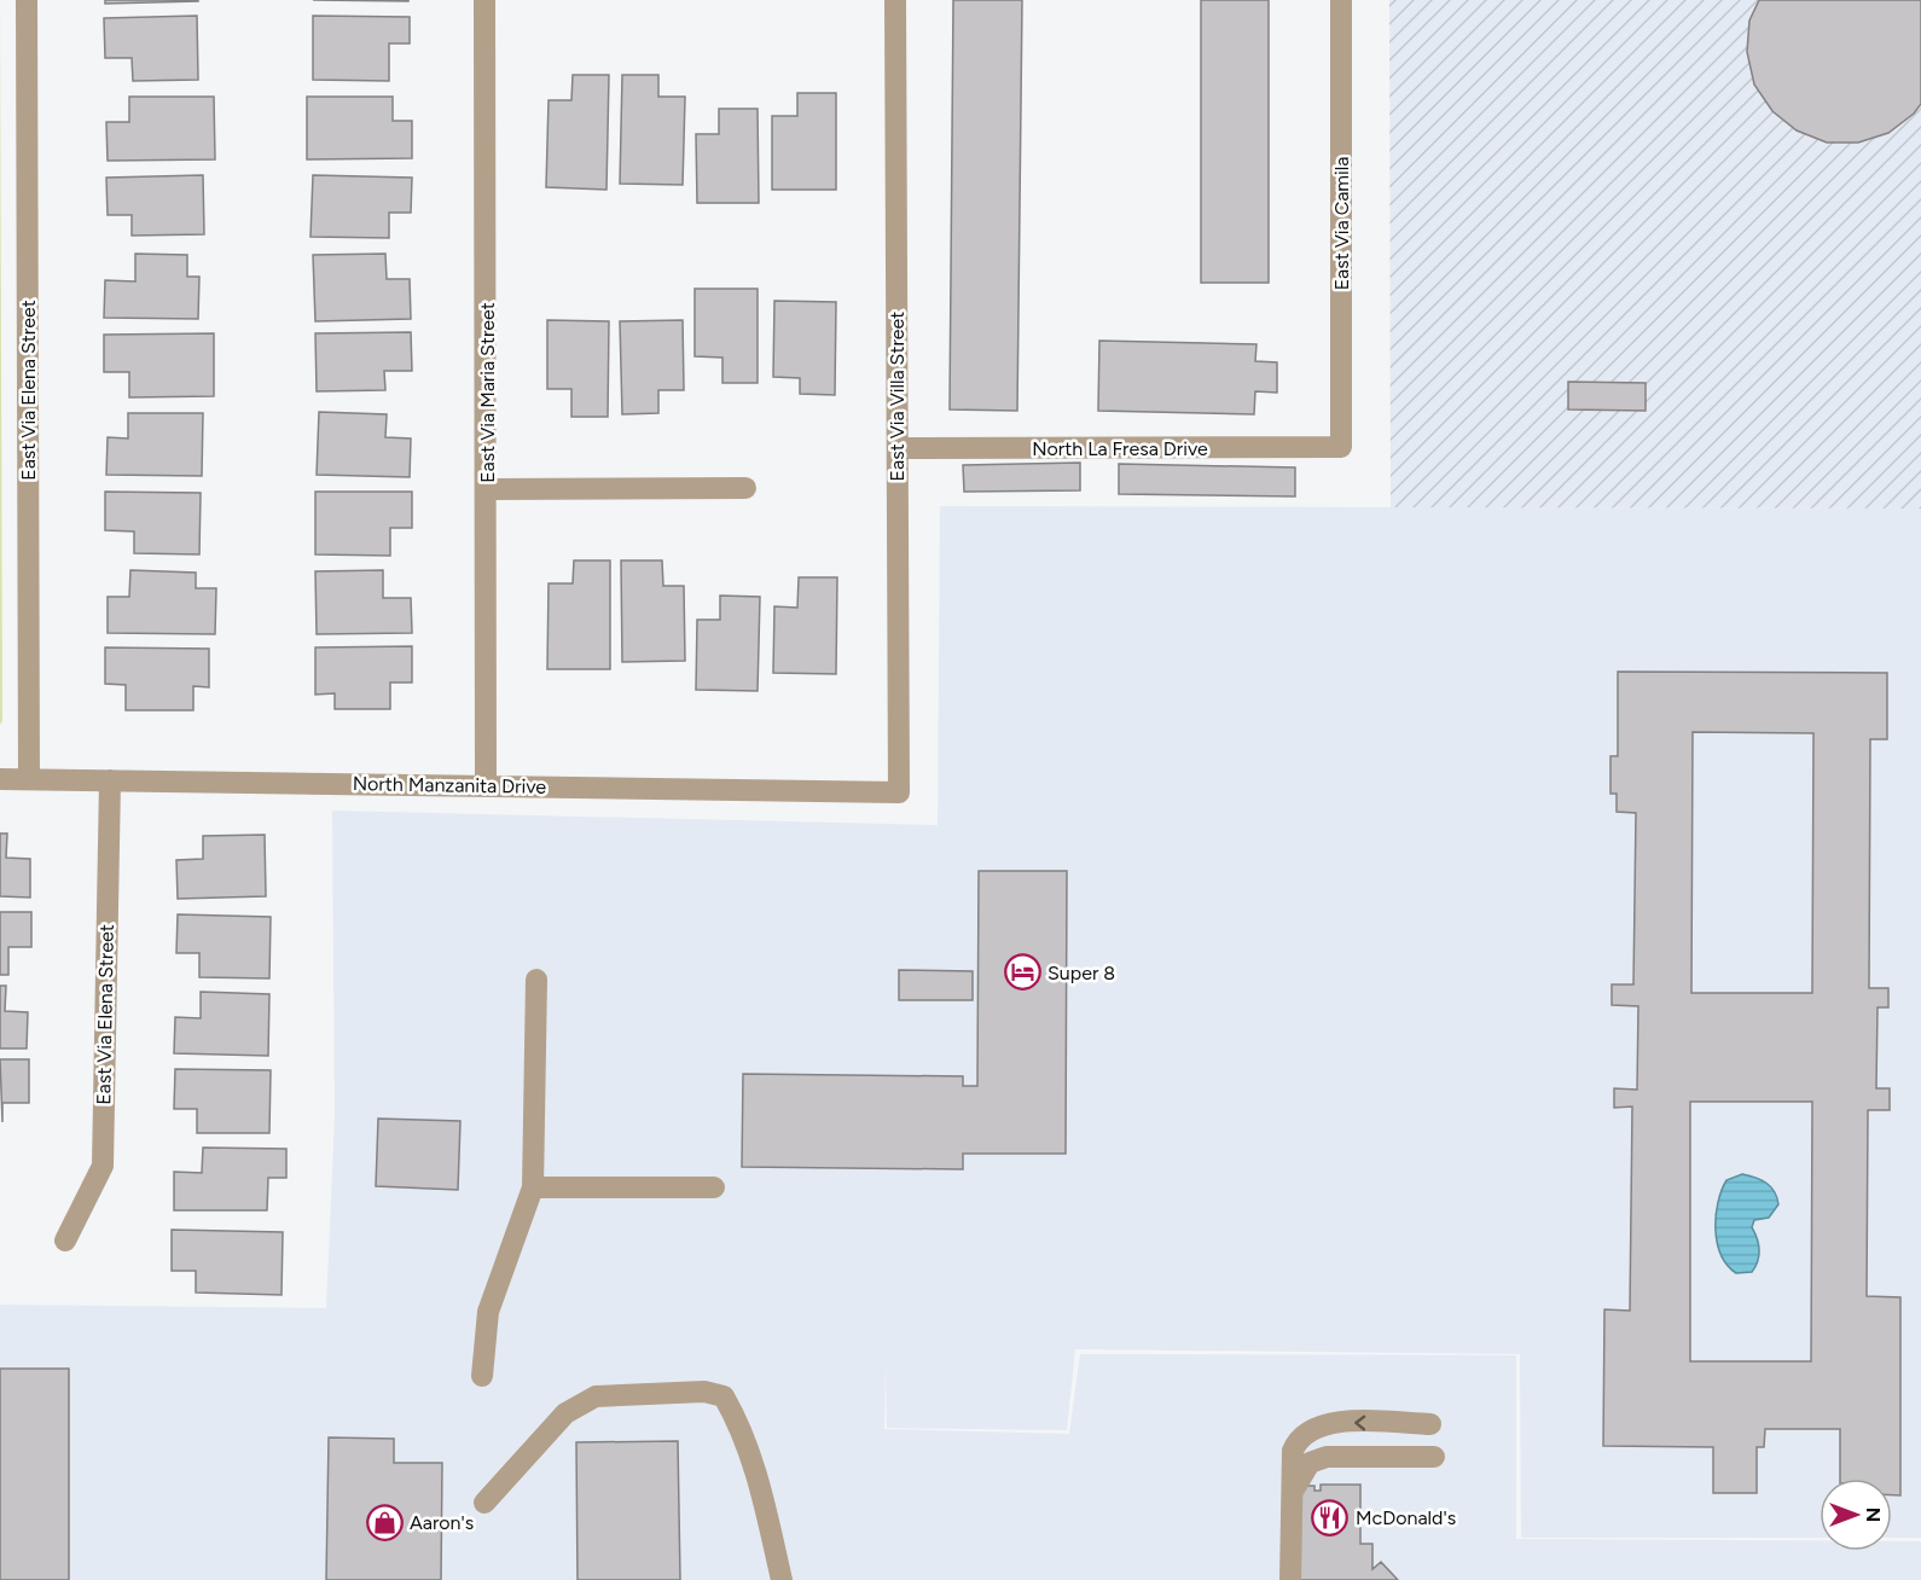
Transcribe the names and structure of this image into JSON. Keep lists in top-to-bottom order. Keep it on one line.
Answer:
{"streets":{"street":["East Via Camila","East Via Elena Street","East Via Maria Street","East Via Villa Street","North La Fresa Drive","North Manzanita Drive"]},"crossings":[["East Via Camila","North La Fresa Drive"],["East Via Elena Street","North Manzanita Drive"],["East Via Maria Street","North Manzanita Drive"],["East Via Villa Street","North La Fresa Drive"],["East Via Villa Street","North Manzanita Drive"]],"places":{"hotel":["Super 8"],"restaurant":["McDonald's"],"shop":["Aaron's"]},"north":"right"}
